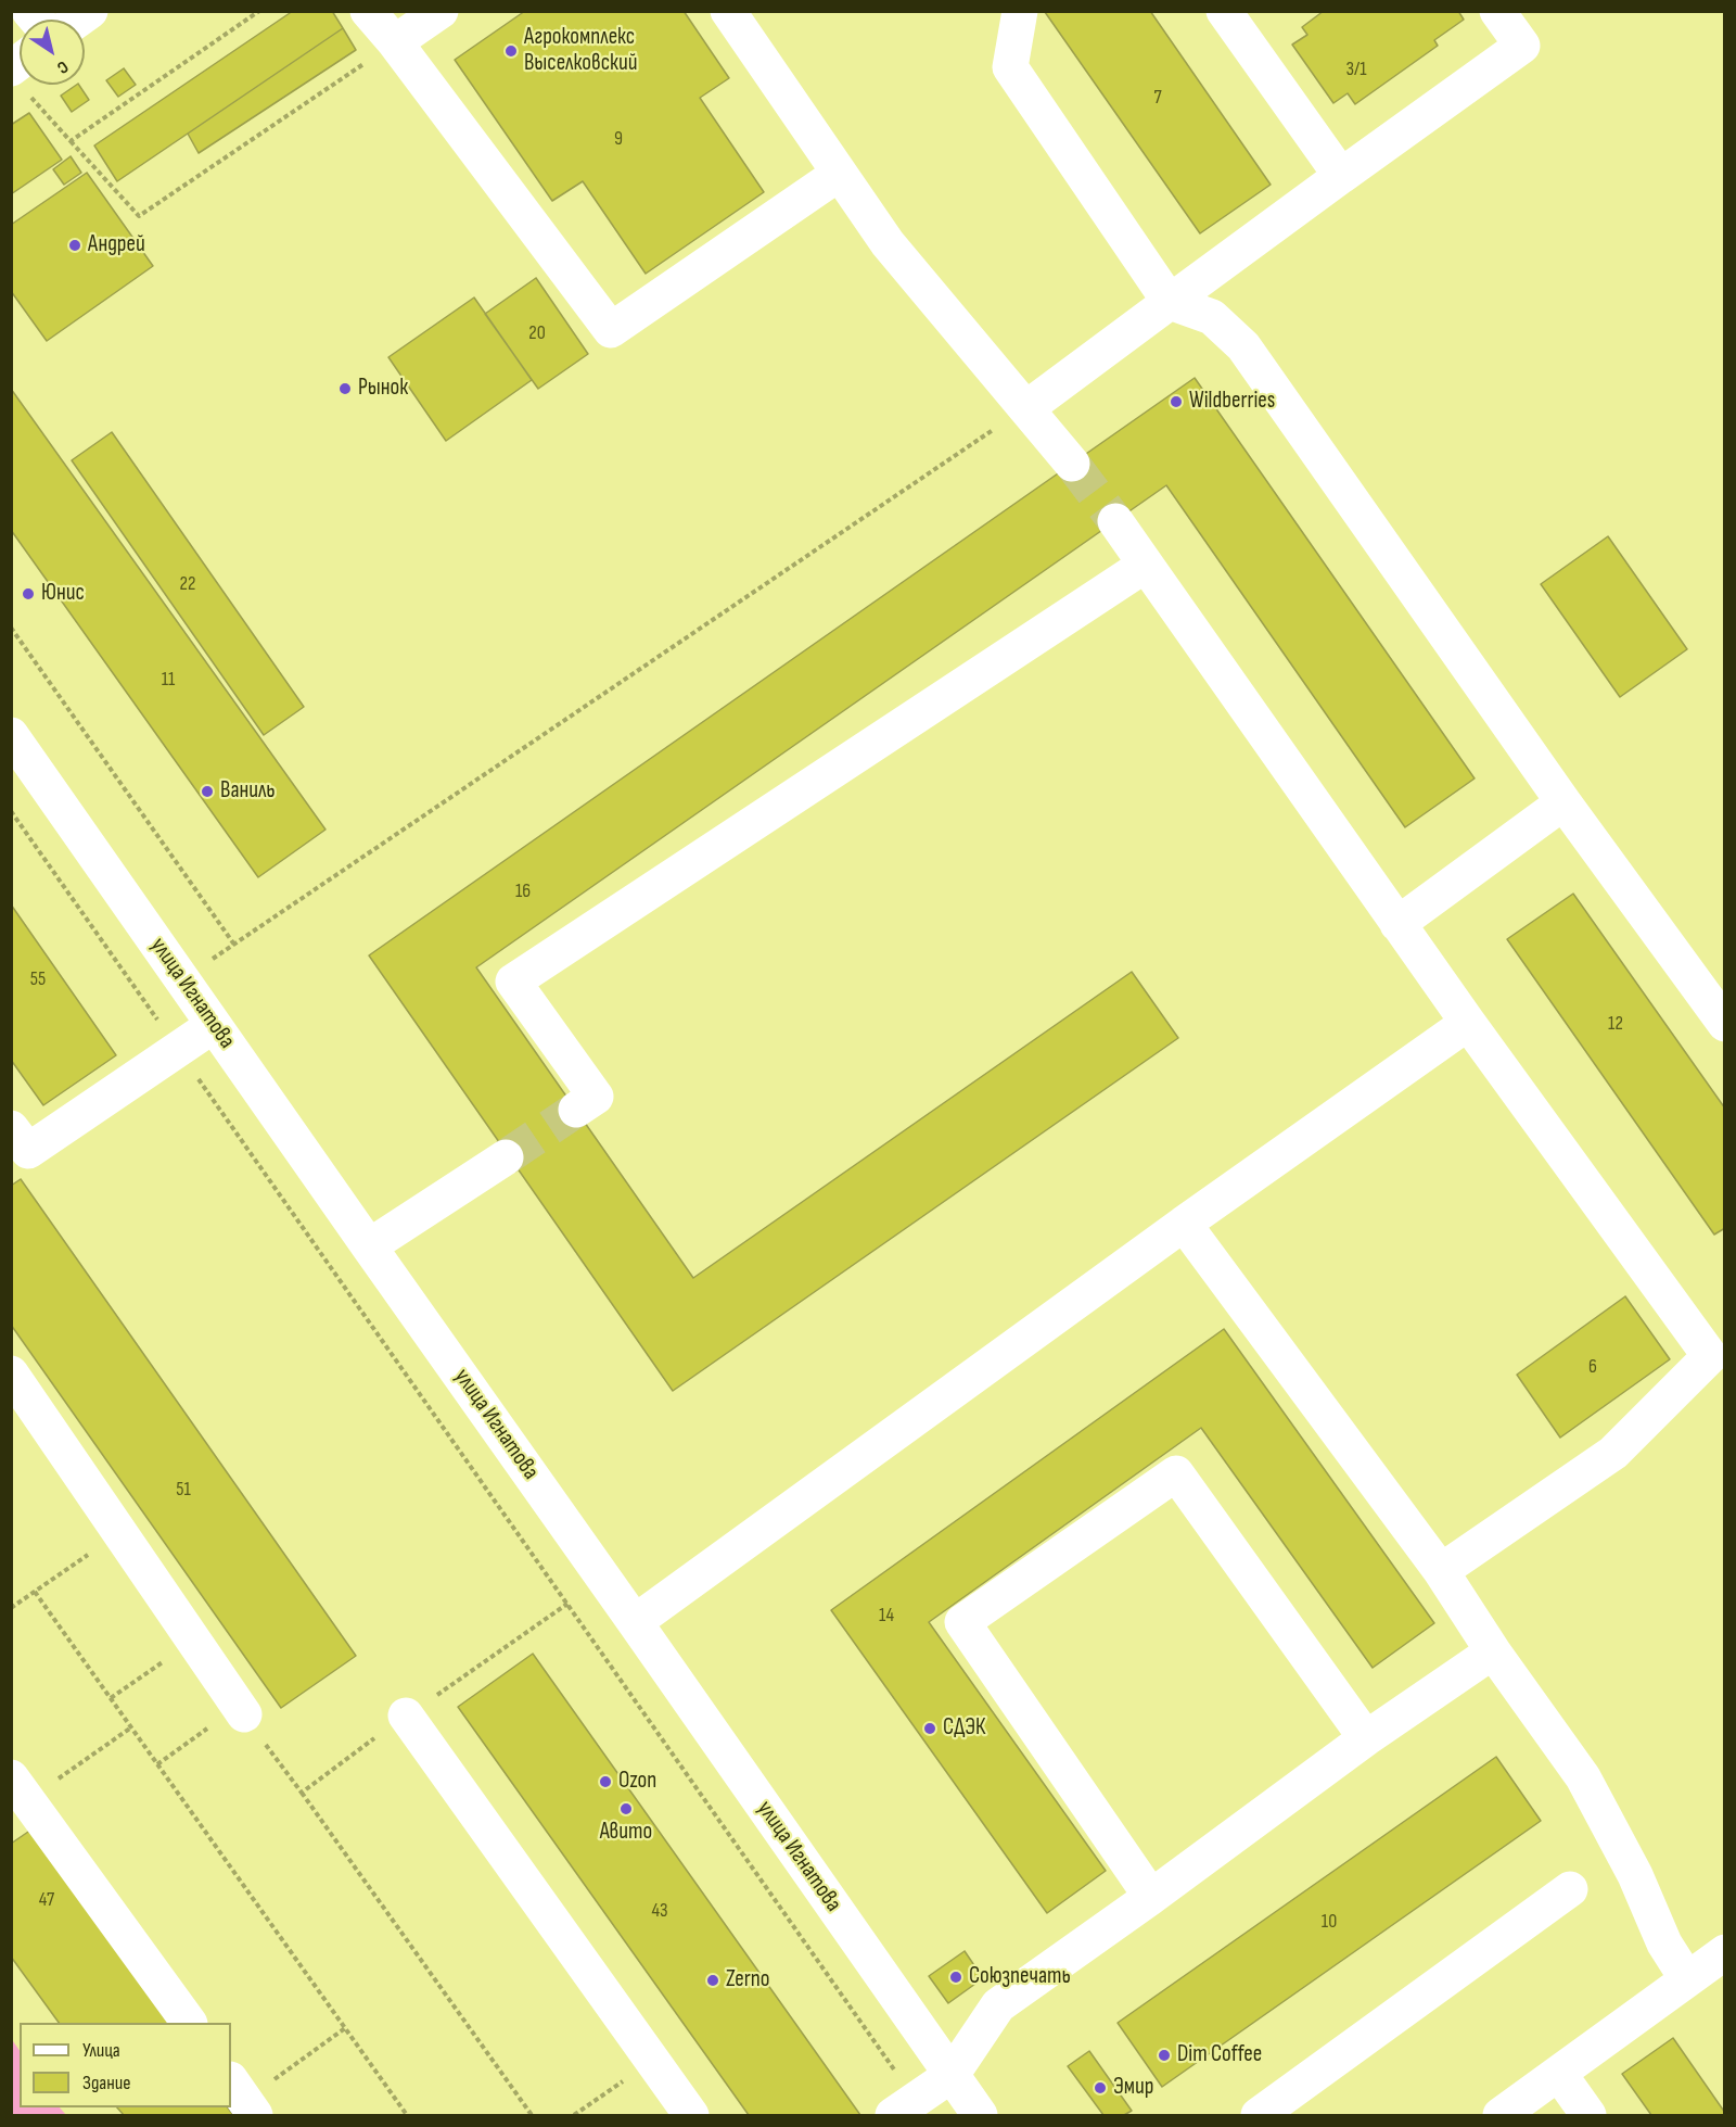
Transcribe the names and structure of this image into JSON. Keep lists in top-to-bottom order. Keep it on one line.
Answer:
{"streets":{"street":["улица Игнатова"]},"places":["Агрокомплекс Выселковский","Андрей","Рынок","Wildberries","Юнис","Ваниль","СДЭК","Ozon","Авито","Союзпечать","Zerno","Dim Coffee","Эмир"],"house_numbers":["3/1","7","9","20","22","11","16","55","12","6","51","14","47","43","10"],"legend":["Улица","Здание"],"north":"bottom right"}
